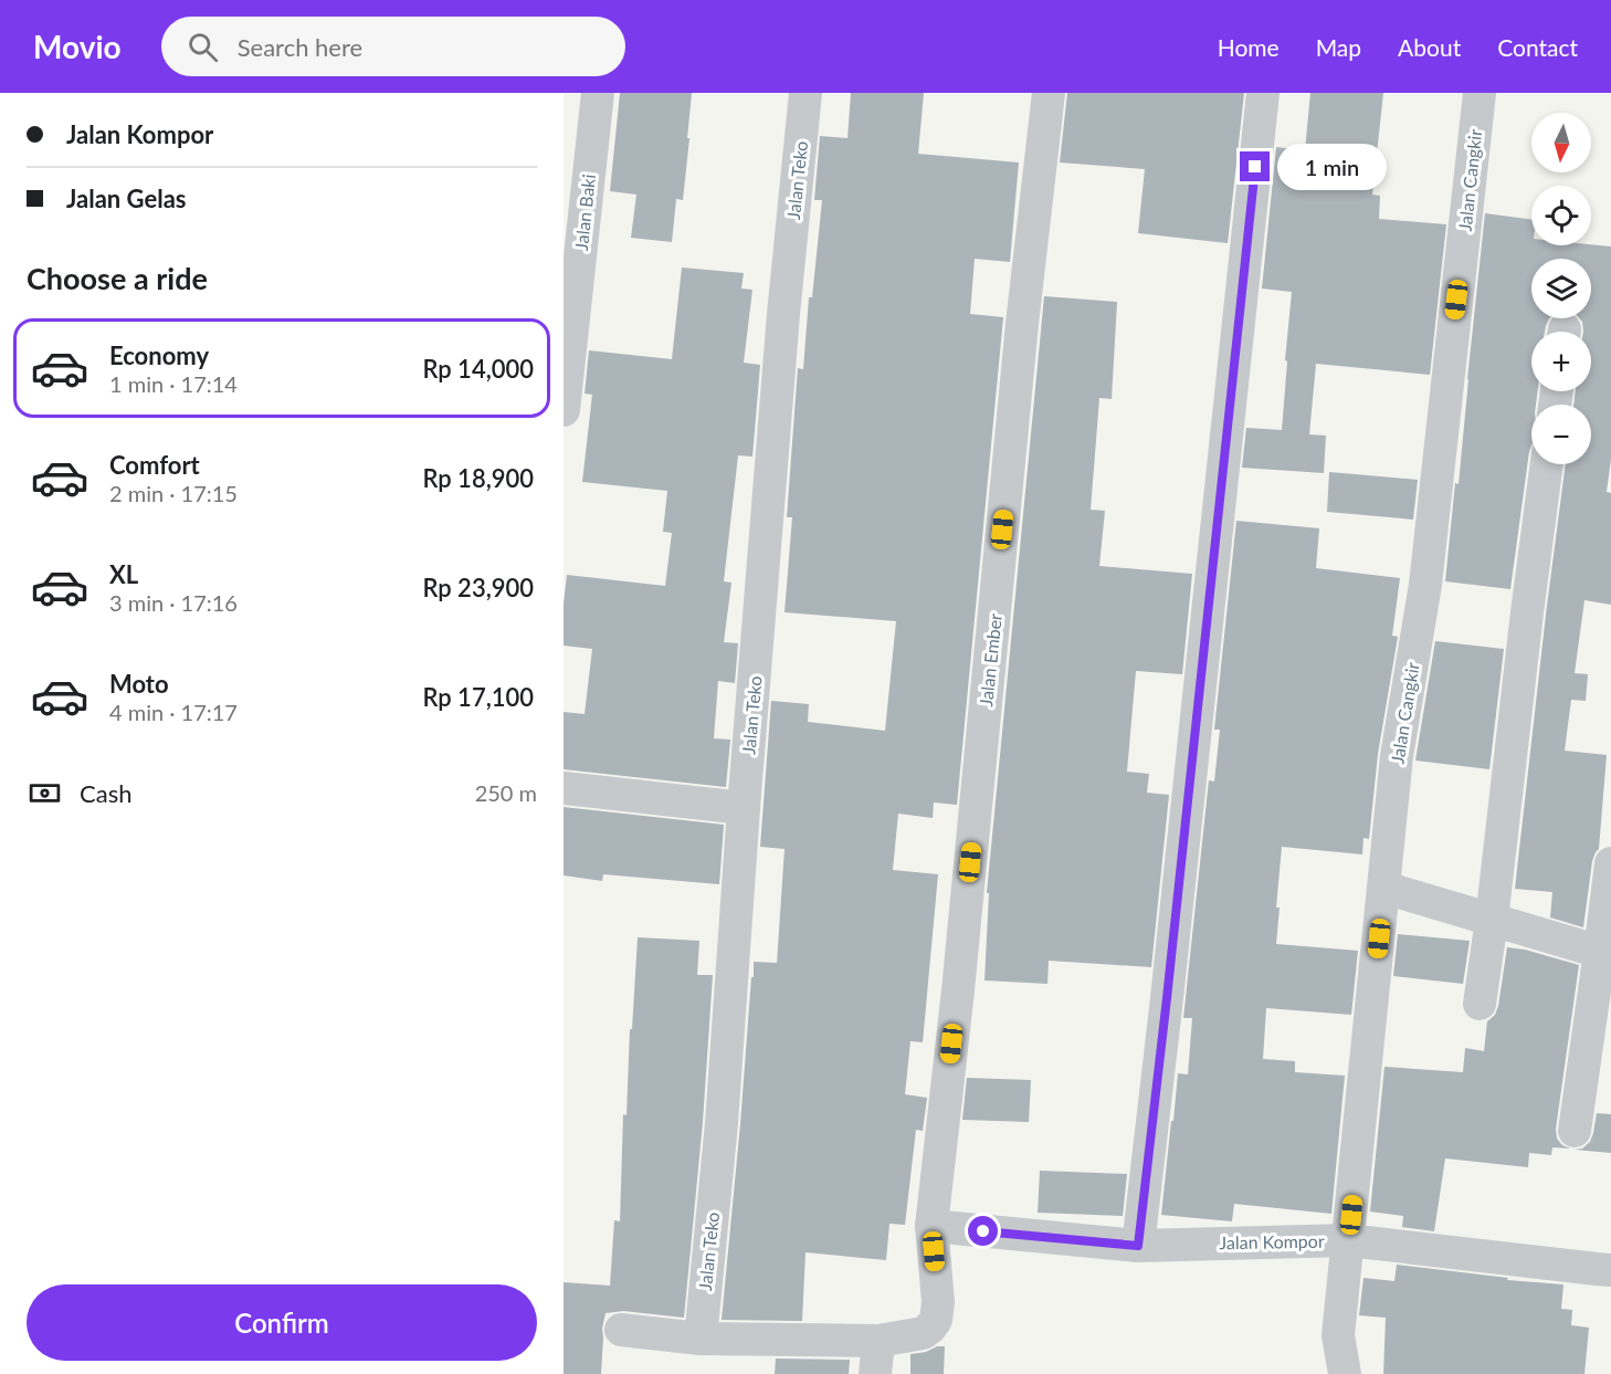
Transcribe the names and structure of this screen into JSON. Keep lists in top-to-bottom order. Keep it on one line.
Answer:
{"streets":{"street":["Jalan Teko","Jalan Cangkir","Jalan Baki","Jalan Ember","Jalan Kompor"]},"crossings":[["Jalan Teko","Jalan Ember"],["Jalan Cangkir","Jalan Kompor"],["Jalan Ember","Jalan Kompor"]],"north":"bottom","page":{"header":"Movio","search":"Search here","nav":["Home","Map","About","Contact"],"banner":["Jalan Kompor","Jalan Gelas"],"map_buttons":["+","−"],"bubble":"1 min","heading":"Choose a ride","list":[{"name":"Economy","note":"1 min · 17:14","value":"Rp 14,000"},{"name":"Comfort","note":"2 min · 17:15","value":"Rp 18,900"},{"name":"XL","note":"3 min · 17:16","value":"Rp 23,900"},{"name":"Moto","note":"4 min · 17:17","value":"Rp 17,100"}],"pay":["Cash","250 m"],"buttons":"Confirm"}}
